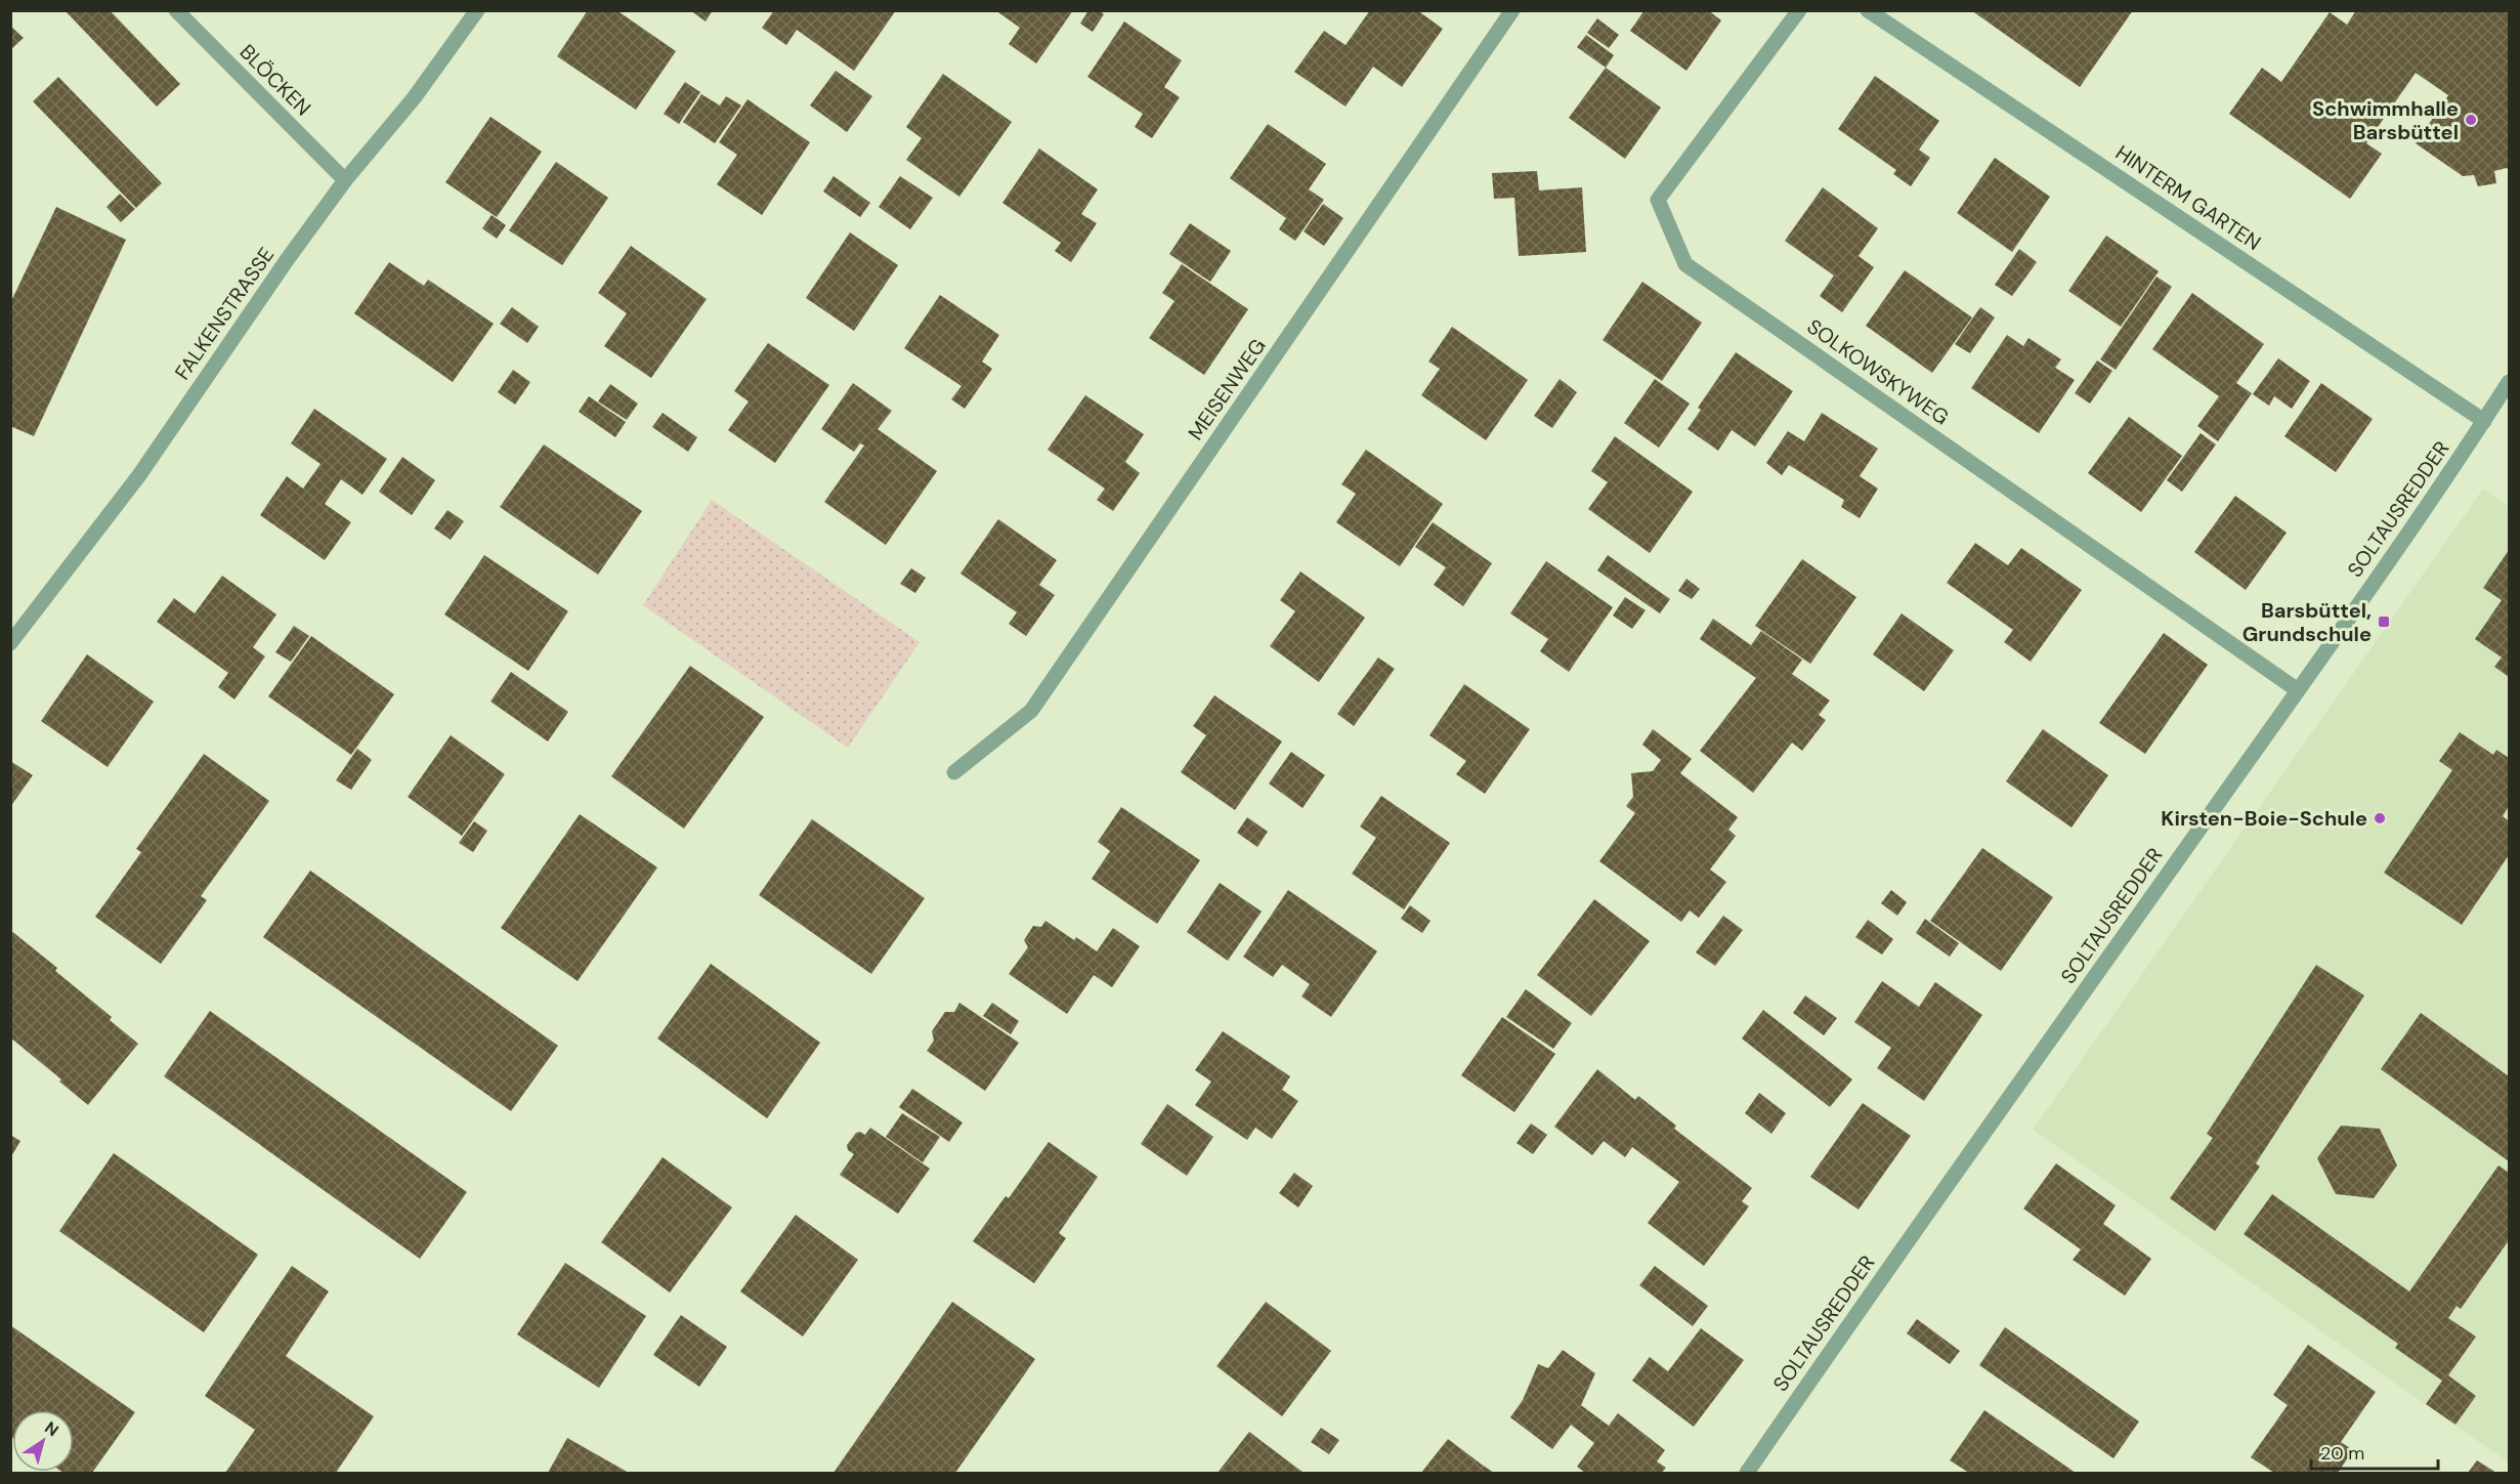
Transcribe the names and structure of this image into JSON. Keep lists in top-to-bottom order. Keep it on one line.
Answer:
{"streets":{"street":["BLÖCKEN","HINTERM GARTEN","FALKENSTRASSE","SOLKOWSKYWEG","MEISENWEG","SOLTAUSREDDER"]},"crossings":[["BLÖCKEN","FALKENSTRASSE"],["HINTERM GARTEN","SOLTAUSREDDER"],["SOLKOWSKYWEG","SOLTAUSREDDER"]],"places":{"other":["Schwimmhalle Barsbüttel","Kirsten-Boie-Schule"],"transit":["Barsbüttel, Grundschule"]},"scale_bar":"20 m","north":"top right"}
